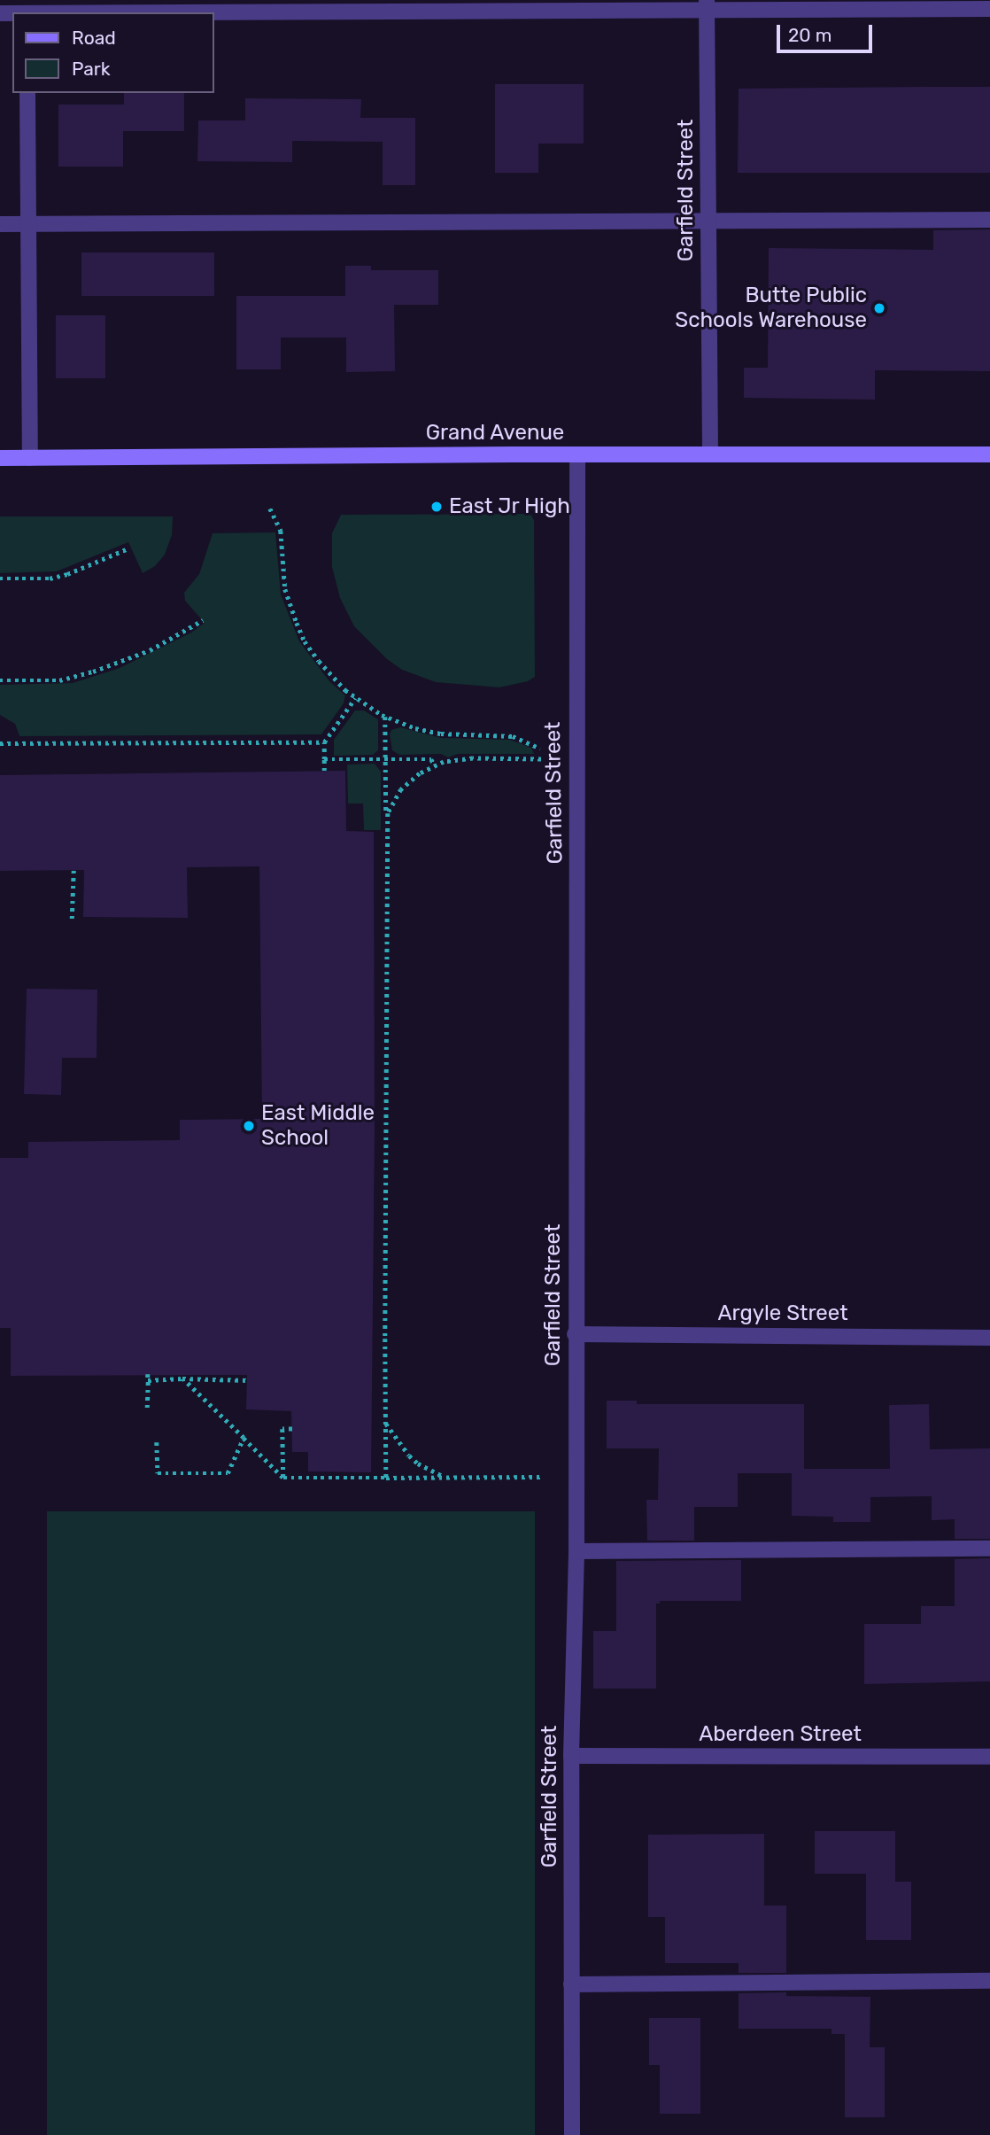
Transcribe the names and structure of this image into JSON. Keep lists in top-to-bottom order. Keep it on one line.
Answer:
{"streets":{"main road":["Grand Avenue"],"street":["Garfield Street","Argyle Street","Aberdeen Street"]},"crossings":[["Garfield Street","Grand Avenue"],["Garfield Street","Argyle Street"],["Garfield Street","Aberdeen Street"]],"places":["Butte Public Schools Warehouse","East Jr High","East Middle School"],"legend":["Road","Park"],"scale_bar":"20 m"}
